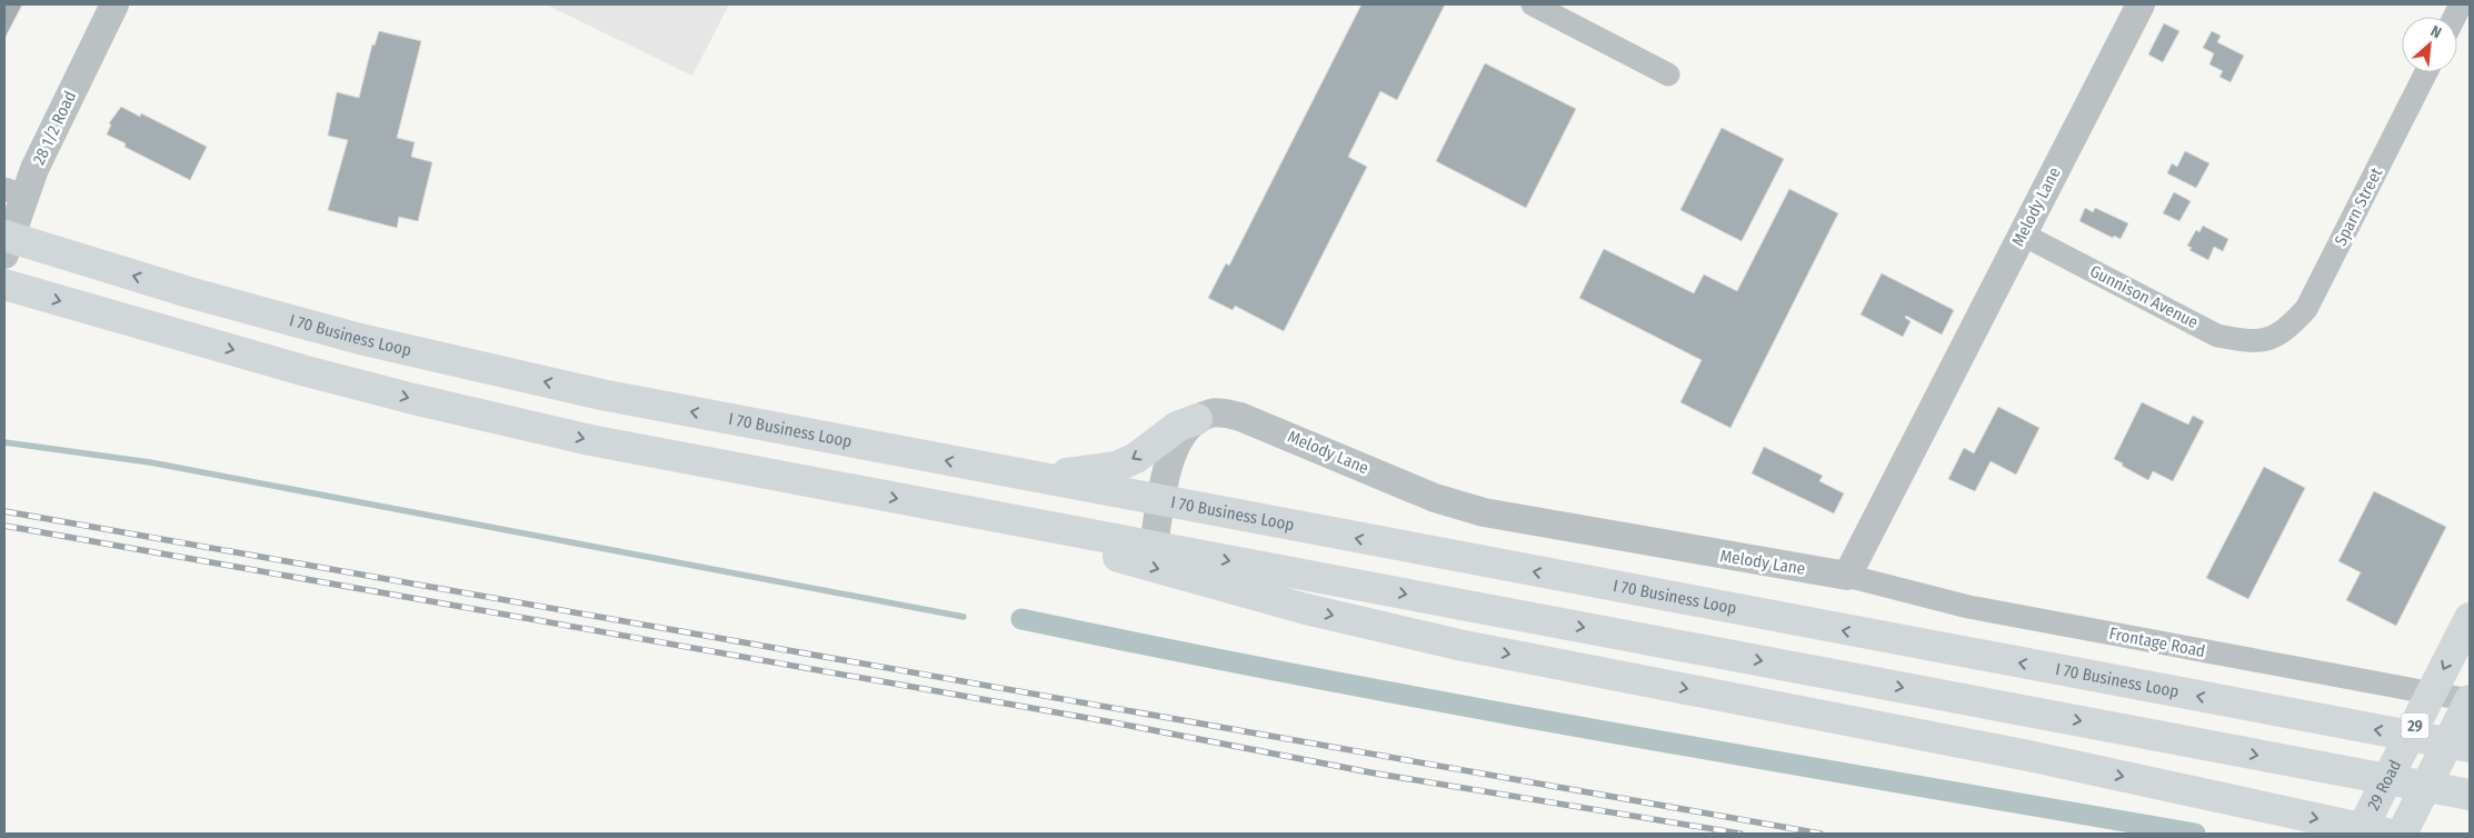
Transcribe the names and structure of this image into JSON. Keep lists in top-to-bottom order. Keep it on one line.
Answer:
{"streets":{"main road":["I 70 Business Loop","29","29 Road"],"street":["28 1/2 Road","Melody Lane","Sparn Street","Gunnison Avenue","Frontage Road"]},"crossings":[["28 1/2 Road","I 70 Business Loop"],["Melody Lane","Gunnison Avenue"],["Melody Lane","Frontage Road"],["Sparn Street","Gunnison Avenue"],["Frontage Road","29"]],"north":"top right"}
